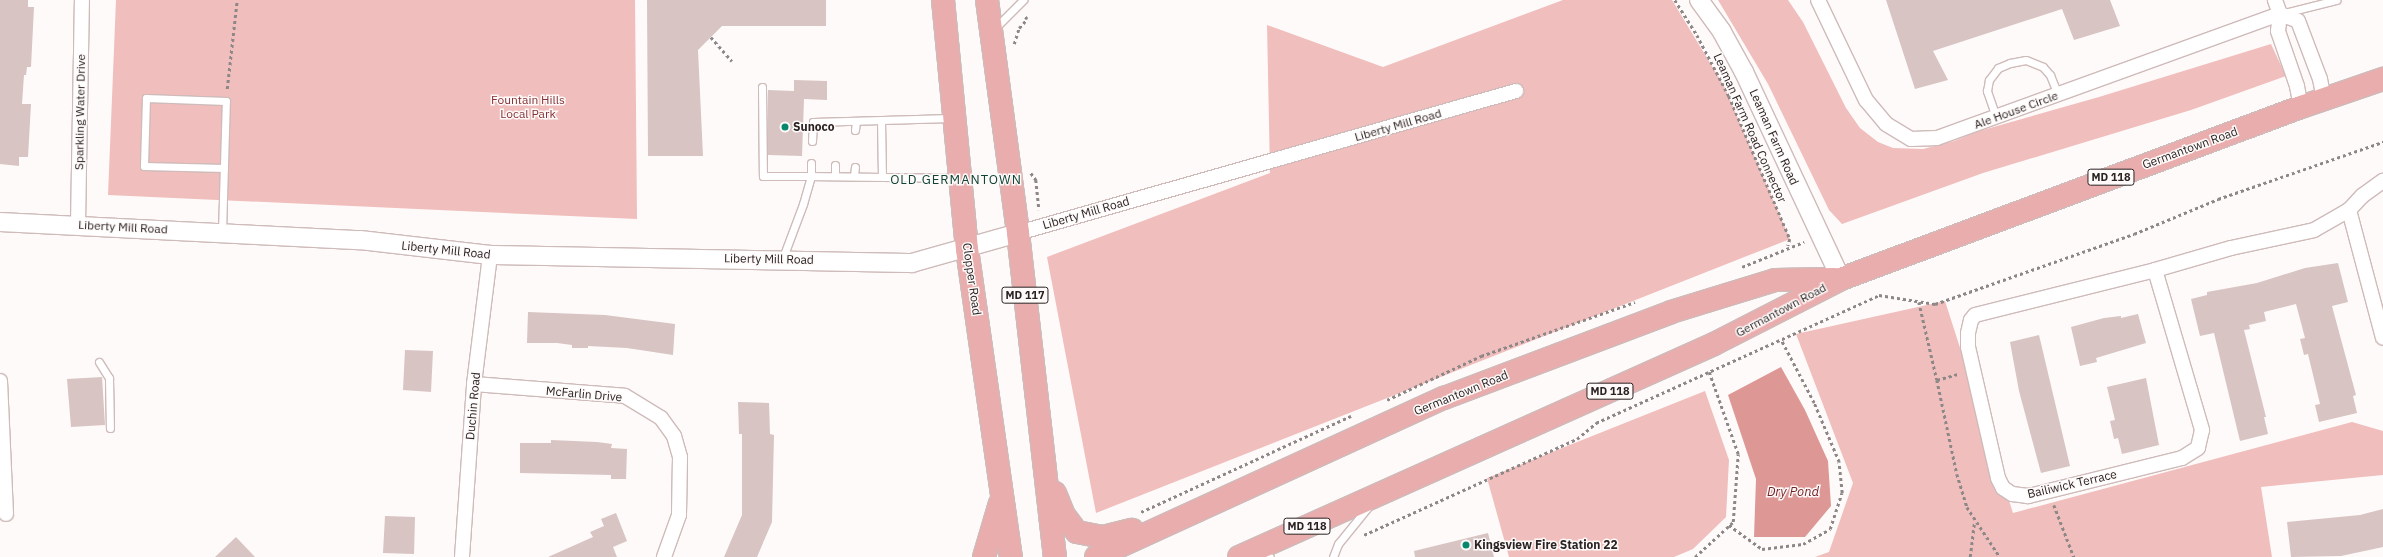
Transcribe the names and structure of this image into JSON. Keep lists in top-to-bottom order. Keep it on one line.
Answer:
{"streets":{"main road":["Germantown Road","MD 118","Clopper Road","MD 117"],"street":["Ale House Circle","Sparkling Water Drive","Liberty Mill Road","Leaman Farm Road","McFarlin Drive","Duchin Road","Bailiwick Terrace"],"path":["Leaman Farm Road Connector"]},"crossings":[["Sparkling Water Drive","Liberty Mill Road"],["Liberty Mill Road","Clopper Road"],["Liberty Mill Road","MD 117"],["Liberty Mill Road","Duchin Road"],["Leaman Farm Road","Germantown Road"],["McFarlin Drive","Duchin Road"]],"districts":["OLD GERMANTOWN"],"water":["Dry Pond"],"parks":["Fountain Hills Local Park"],"places":["Sunoco","Kingsview Fire Station 22"]}
